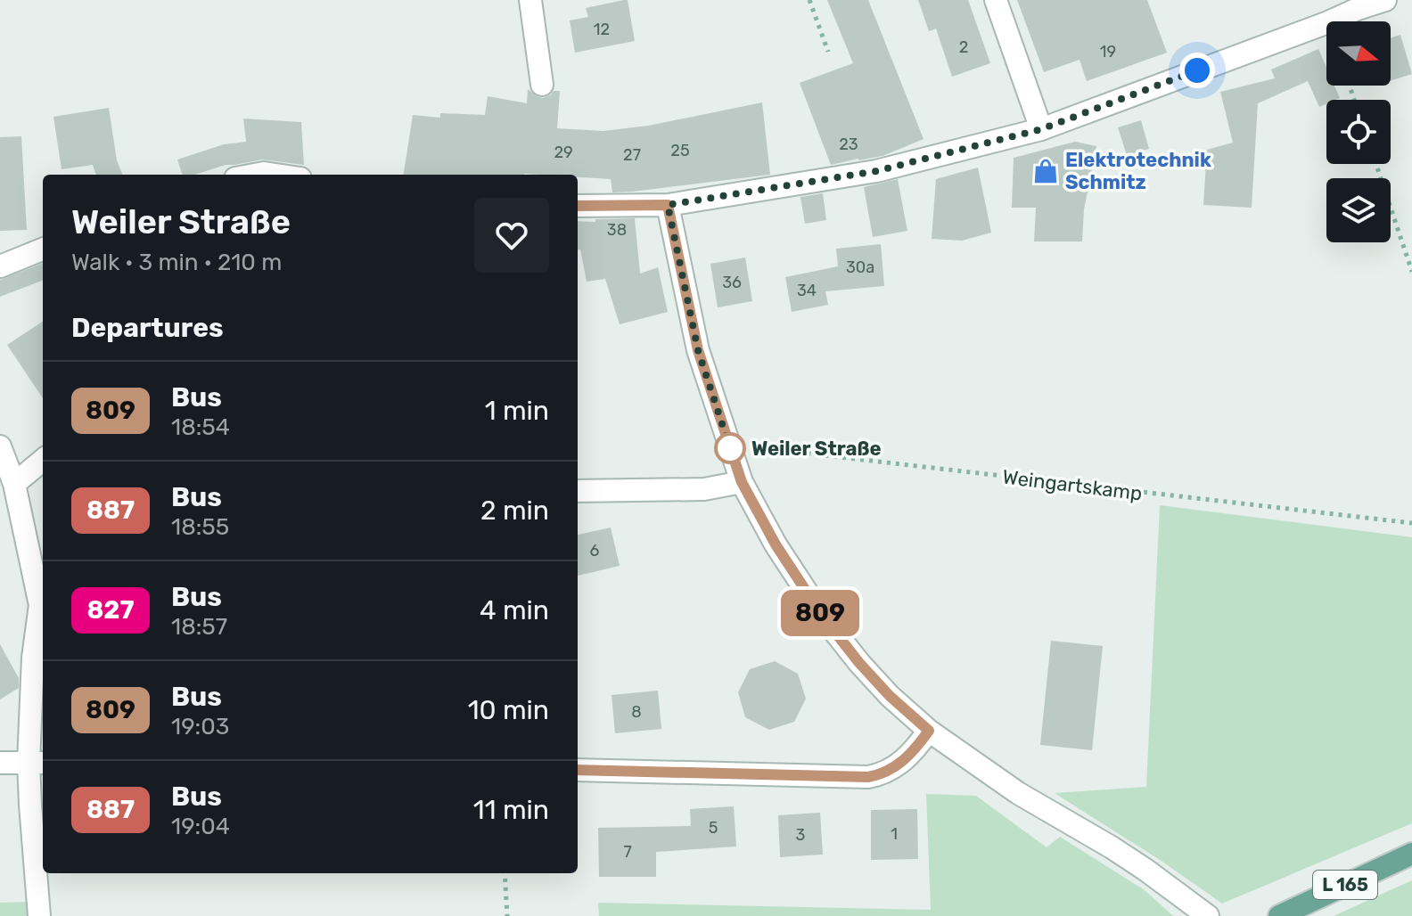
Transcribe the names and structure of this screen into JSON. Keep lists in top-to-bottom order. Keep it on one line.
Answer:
{"streets":{"main road":["L 165"],"path":["Weingartskamp"]},"places":{"shop":["Elektrotechnik Schmitz"],"other":["Weiler Straße"]},"lines":["bus line 809"],"house_numbers":["12","2","19","23","25","29","27","38","30a","36","34","6","8","5","1","3","7"],"north":"right","page":{"on_map":"809","heading":[["Weiler Straße","Walk · 3 min · 210 m"],"Departures"],"list":[{"mark":"809","name":"Bus","note":"18:54","value":"1 min"},{"mark":"887","name":"Bus","note":"18:55","value":"2 min"},{"mark":"827","name":"Bus","note":"18:57","value":"4 min"},{"mark":"809","name":"Bus","note":"19:03","value":"10 min"},{"mark":"887","name":"Bus","note":"19:04","value":"11 min"}]}}
